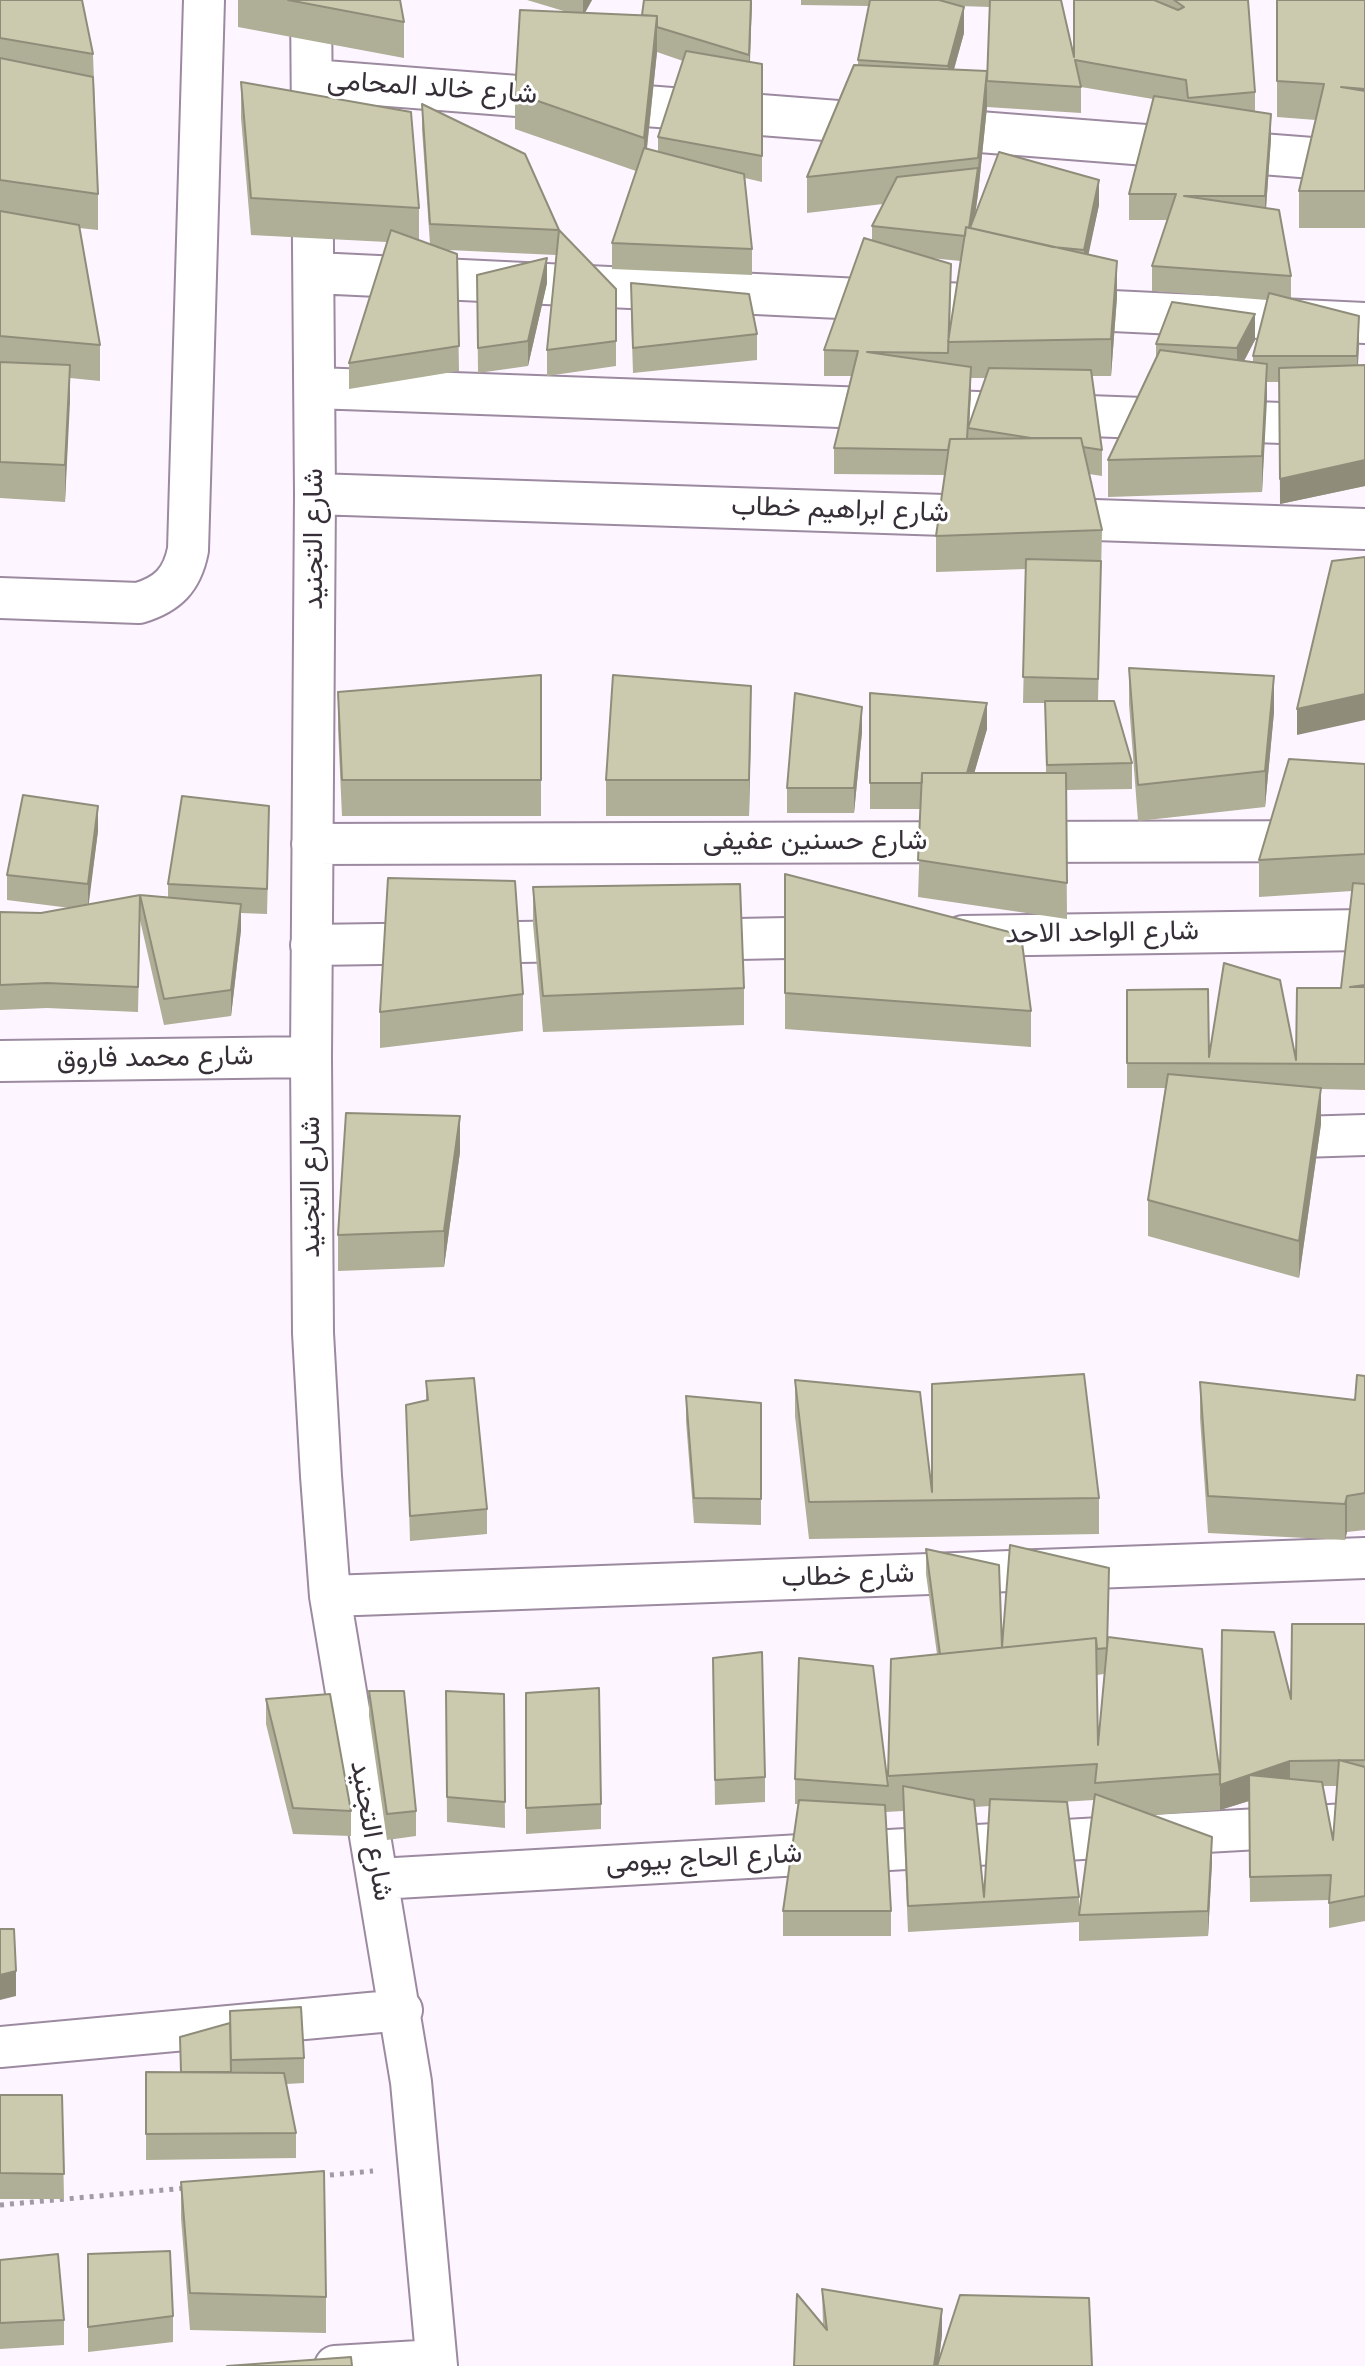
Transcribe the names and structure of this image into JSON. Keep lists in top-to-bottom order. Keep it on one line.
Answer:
{"streets":{"street":["شارع خالد المحامى","شارع ابراهيم خطاب","شارع التجنيد","شارع حسنين عفيفى","شارع الواحد الاحد","شارع محمد فاروق","شارع خطاب","شارع الحاج بيومى"]},"crossings":[["شارع خالد المحامى","شارع التجنيد"],["شارع ابراهيم خطاب","شارع التجنيد"],["شارع التجنيد","شارع حسنين عفيفى"],["شارع التجنيد","شارع محمد فاروق"],["شارع التجنيد","شارع خطاب"],["شارع التجنيد","شارع الحاج بيومى"]]}
